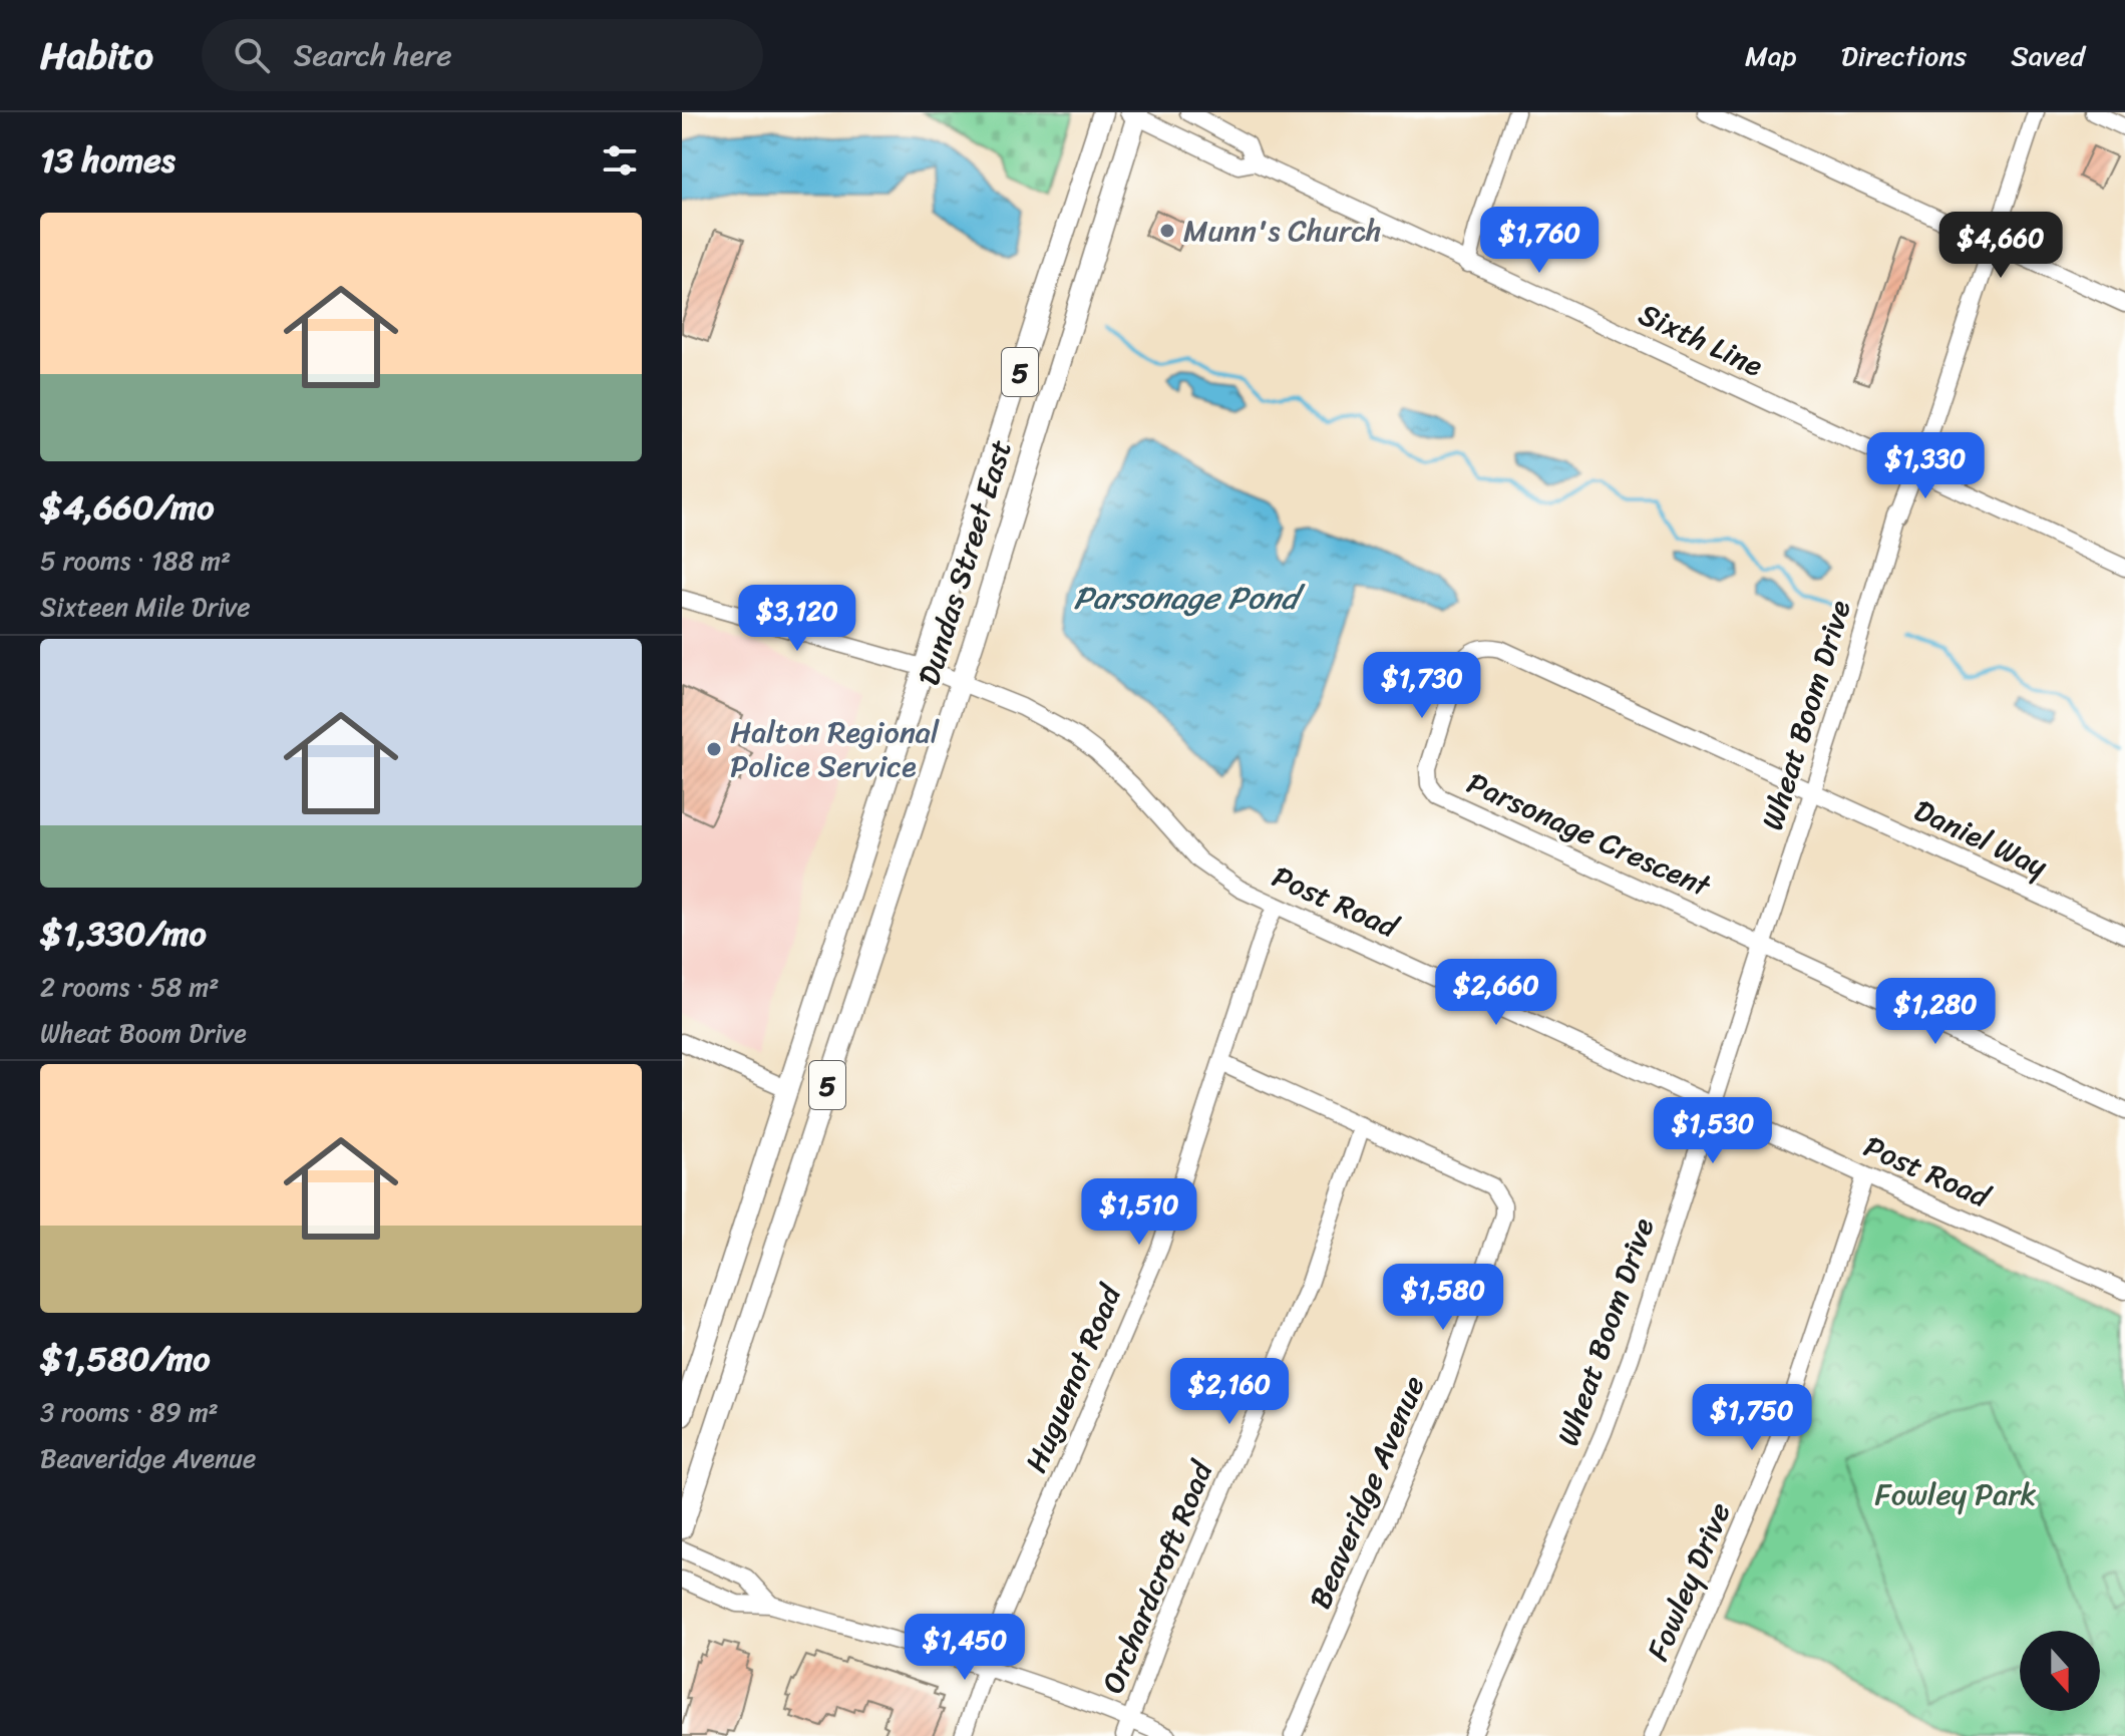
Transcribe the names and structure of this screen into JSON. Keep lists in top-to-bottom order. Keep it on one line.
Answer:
{"streets":{"main road":["5","Dundas Street East"],"street":["Sixth Line","Wheat Boom Drive","Parsonage Crescent","Daniel Way","Post Road","Huguenot Road","Beaveridge Avenue","Orchardcroft Road","Fowley Drive"]},"crossings":[["Sixth Line","Dundas Street East"],["Sixth Line","Wheat Boom Drive"],["Dundas Street East","Post Road"],["Wheat Boom Drive","Parsonage Crescent"],["Wheat Boom Drive","Daniel Way"],["Wheat Boom Drive","Post Road"],["Parsonage Crescent","Daniel Way"],["Post Road","Huguenot Road"],["Post Road","Fowley Drive"],["Huguenot Road","Beaveridge Avenue"],["Beaveridge Avenue","Orchardcroft Road"]],"water":["Parsonage Pond"],"parks":["Fowley Park"],"places":["Munn's Church","Halton Regional Police Service"],"north":"bottom","page":{"header":"Habito","search":"Search here","nav":["Map","Directions","Saved"],"heading":"13 homes","price":["$1,760","$4,660","$1,330","$3,120","$1,730","$2,660","$1,280","$1,530","$1,510","$1,580","$2,160","$1,750","$1,450"],"list":[{"name":"$4,660/mo","note":"5 rooms · 188 m² · Sixteen Mile Drive"},{"name":"$1,330/mo","note":"2 rooms · 58 m² · Wheat Boom Drive"},{"name":"$1,580/mo","note":"3 rooms · 89 m² · Beaveridge Avenue"}]}}
